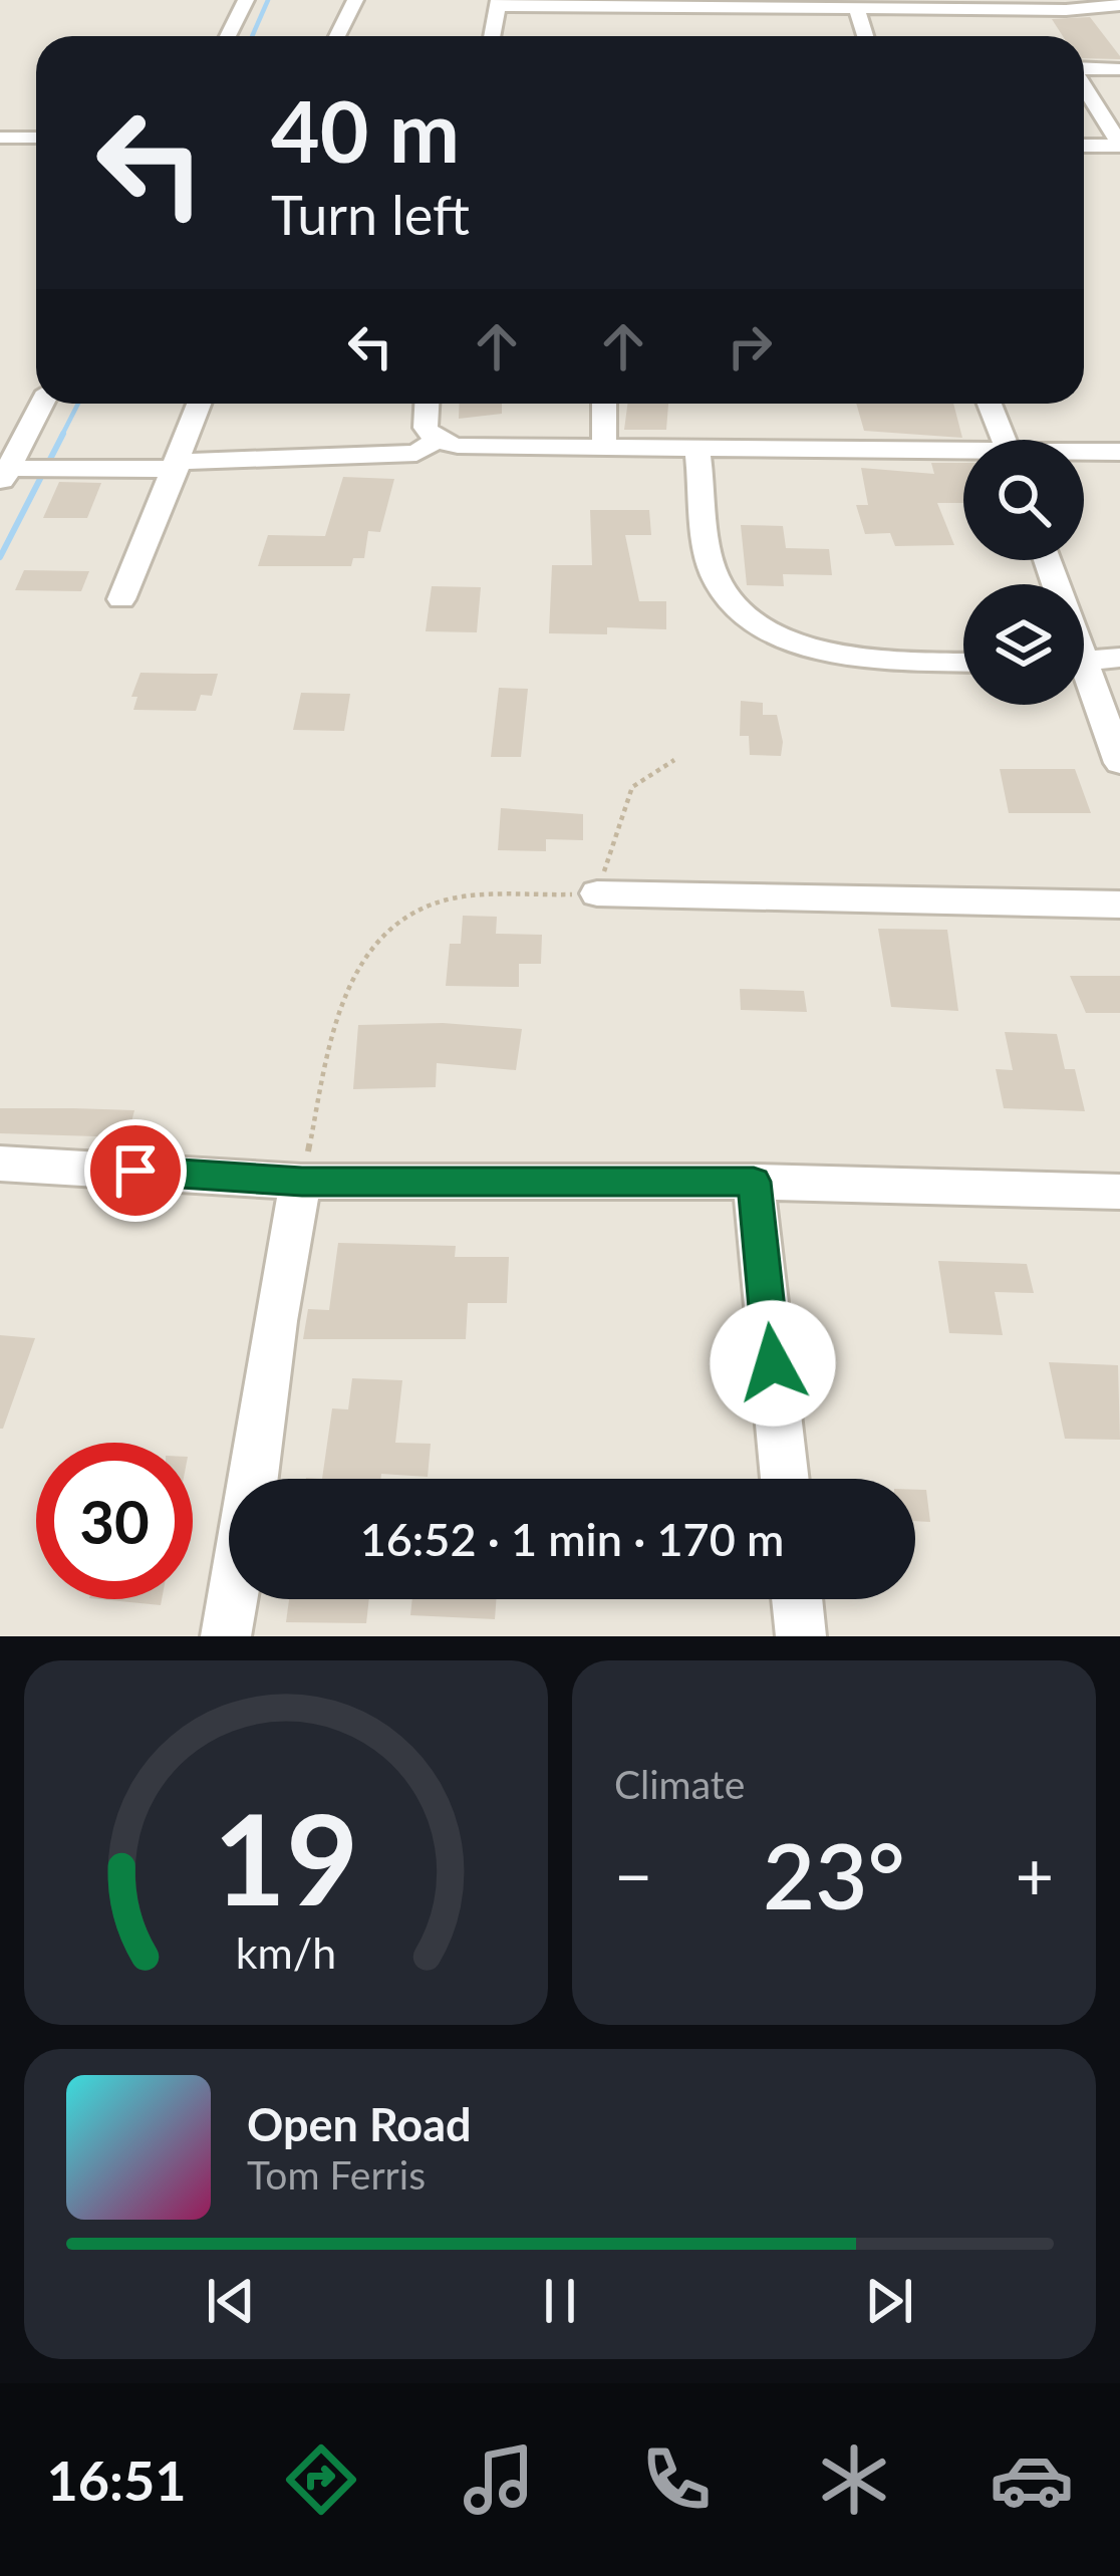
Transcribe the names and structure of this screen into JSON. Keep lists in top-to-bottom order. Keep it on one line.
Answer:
{"page":{"turn":["40 m","Turn left"],"limit":"30","trip":"16:52 · 1 min · 170 m","tile":"Climate","heat":["−","23°","+"],"song":["Open Road","Tom Ferris"],"tabs":"16:51","gauge":["19","km/h"]}}
